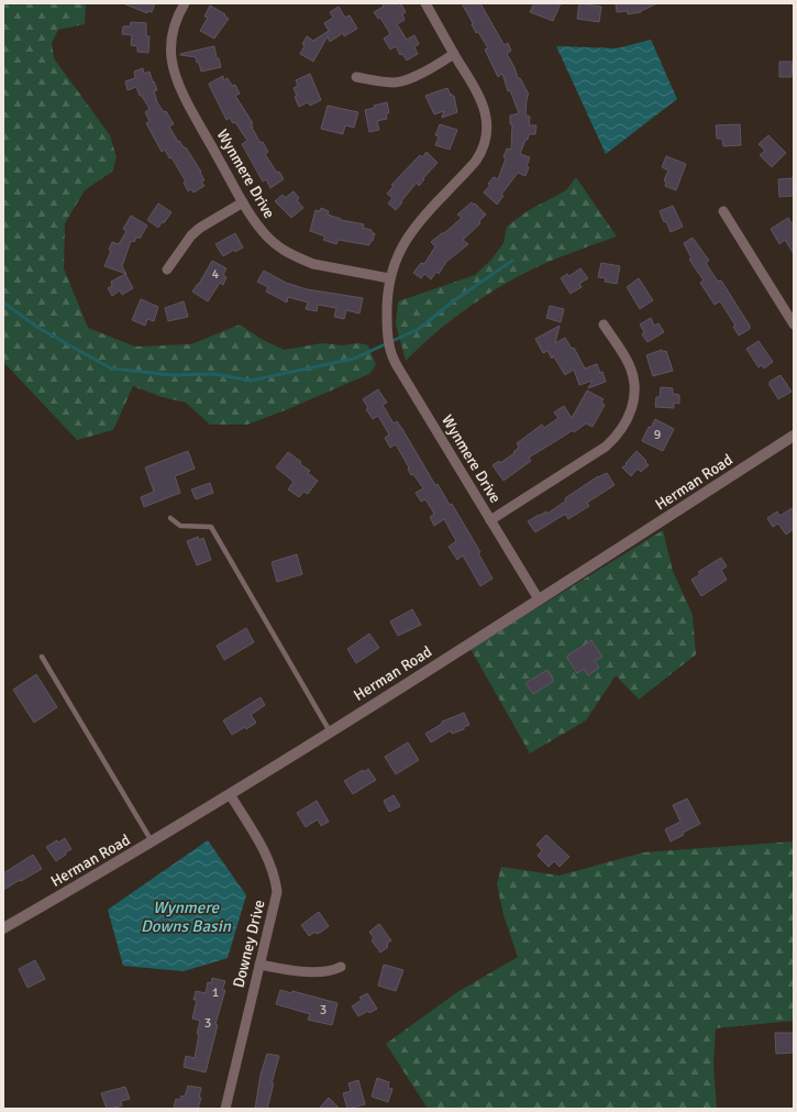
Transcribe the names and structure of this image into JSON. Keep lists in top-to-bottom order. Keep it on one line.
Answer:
{"streets":{"street":["Wynmere Drive","Herman Road","Downey Drive"]},"crossings":[["Wynmere Drive","Herman Road"],["Herman Road","Downey Drive"]],"water":["Wynmere Downs Basin"],"house_numbers":["4","9","1","3","3"]}
